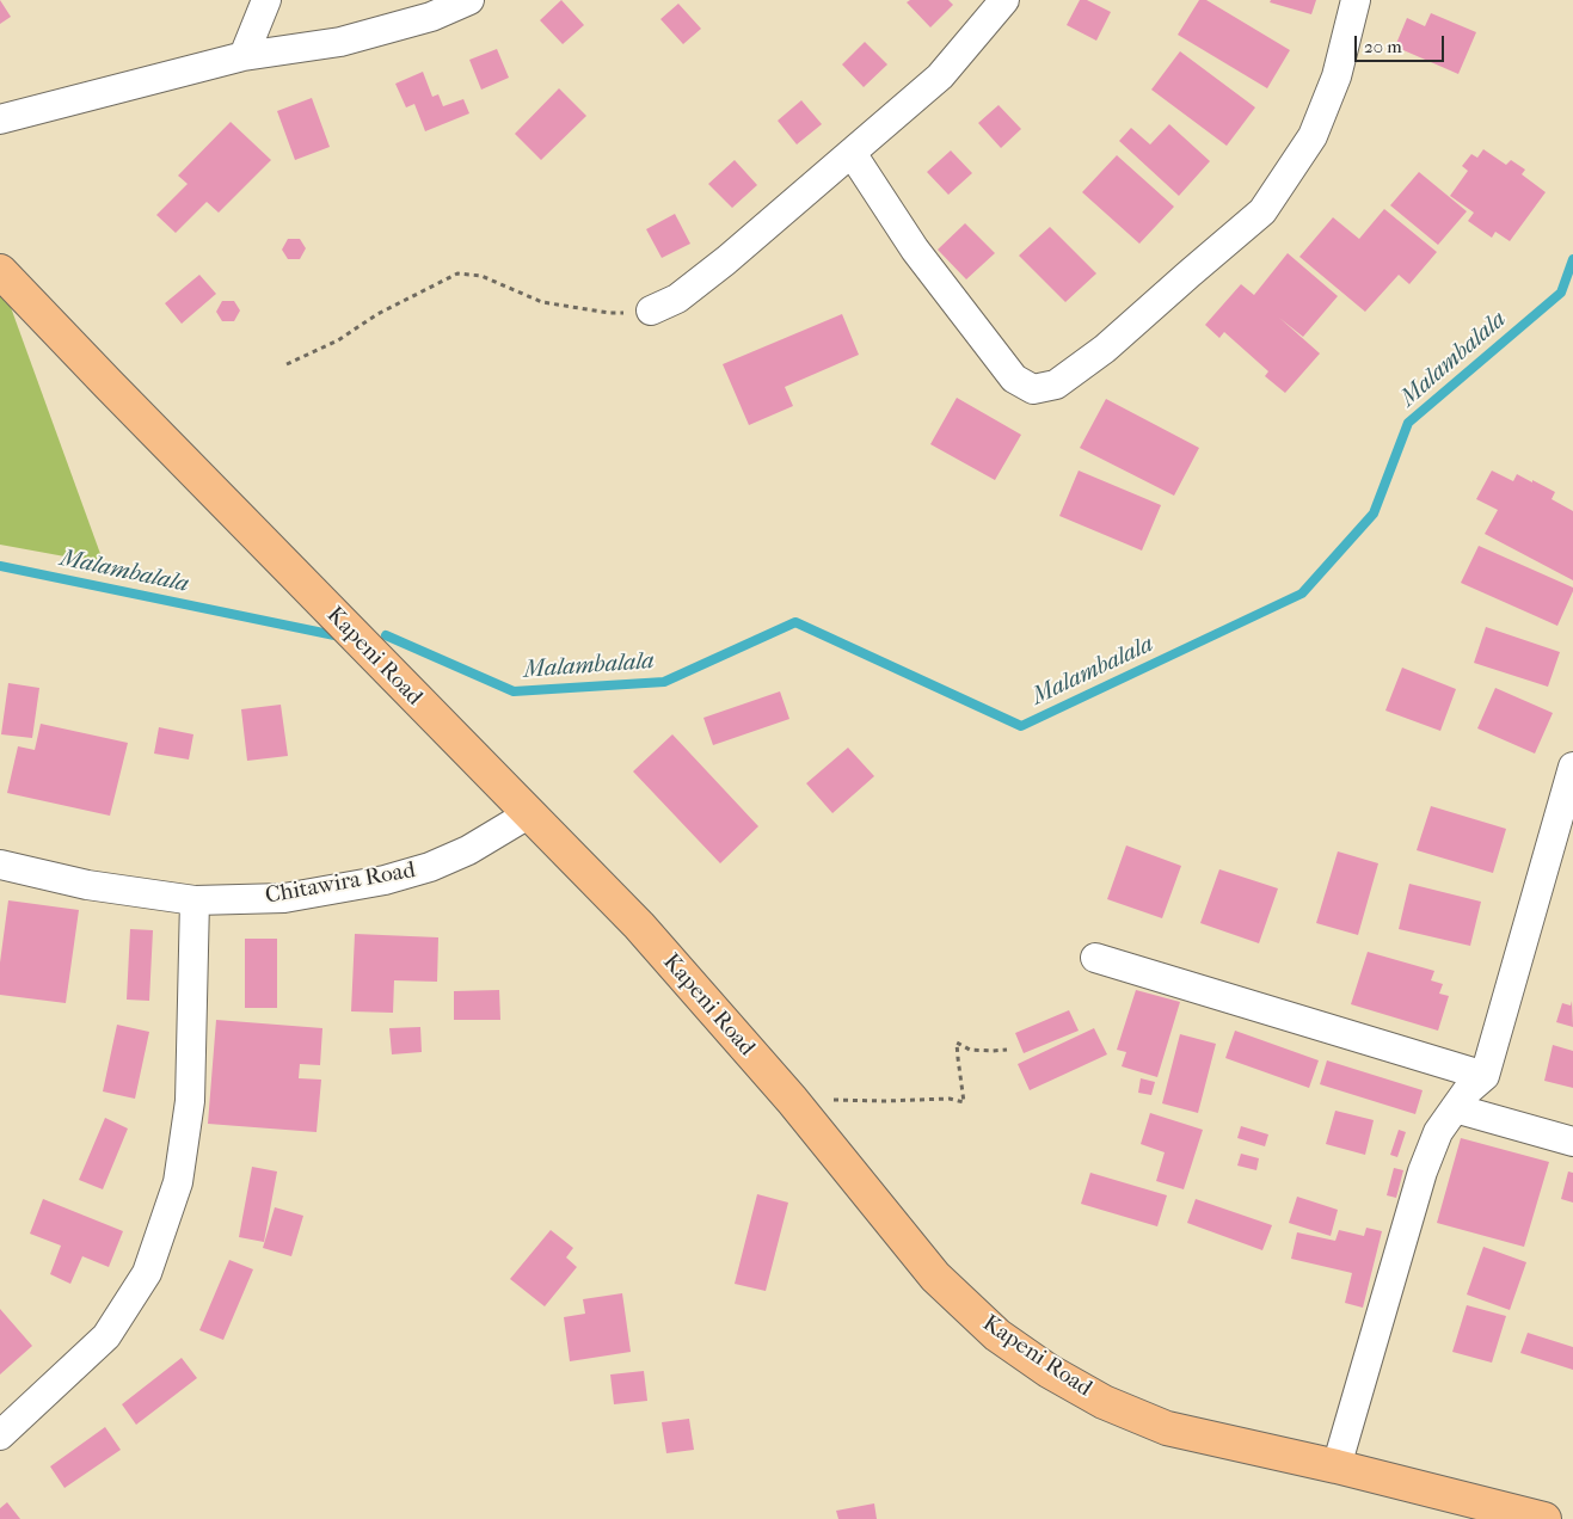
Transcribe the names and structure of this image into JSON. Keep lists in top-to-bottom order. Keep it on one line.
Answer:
{"streets":{"main road":["Kapeni Road"],"street":["Chitawira Road"]},"crossings":[["Kapeni Road","Chitawira Road"]],"water":["Malambalala"],"scale_bar":"20 m"}
